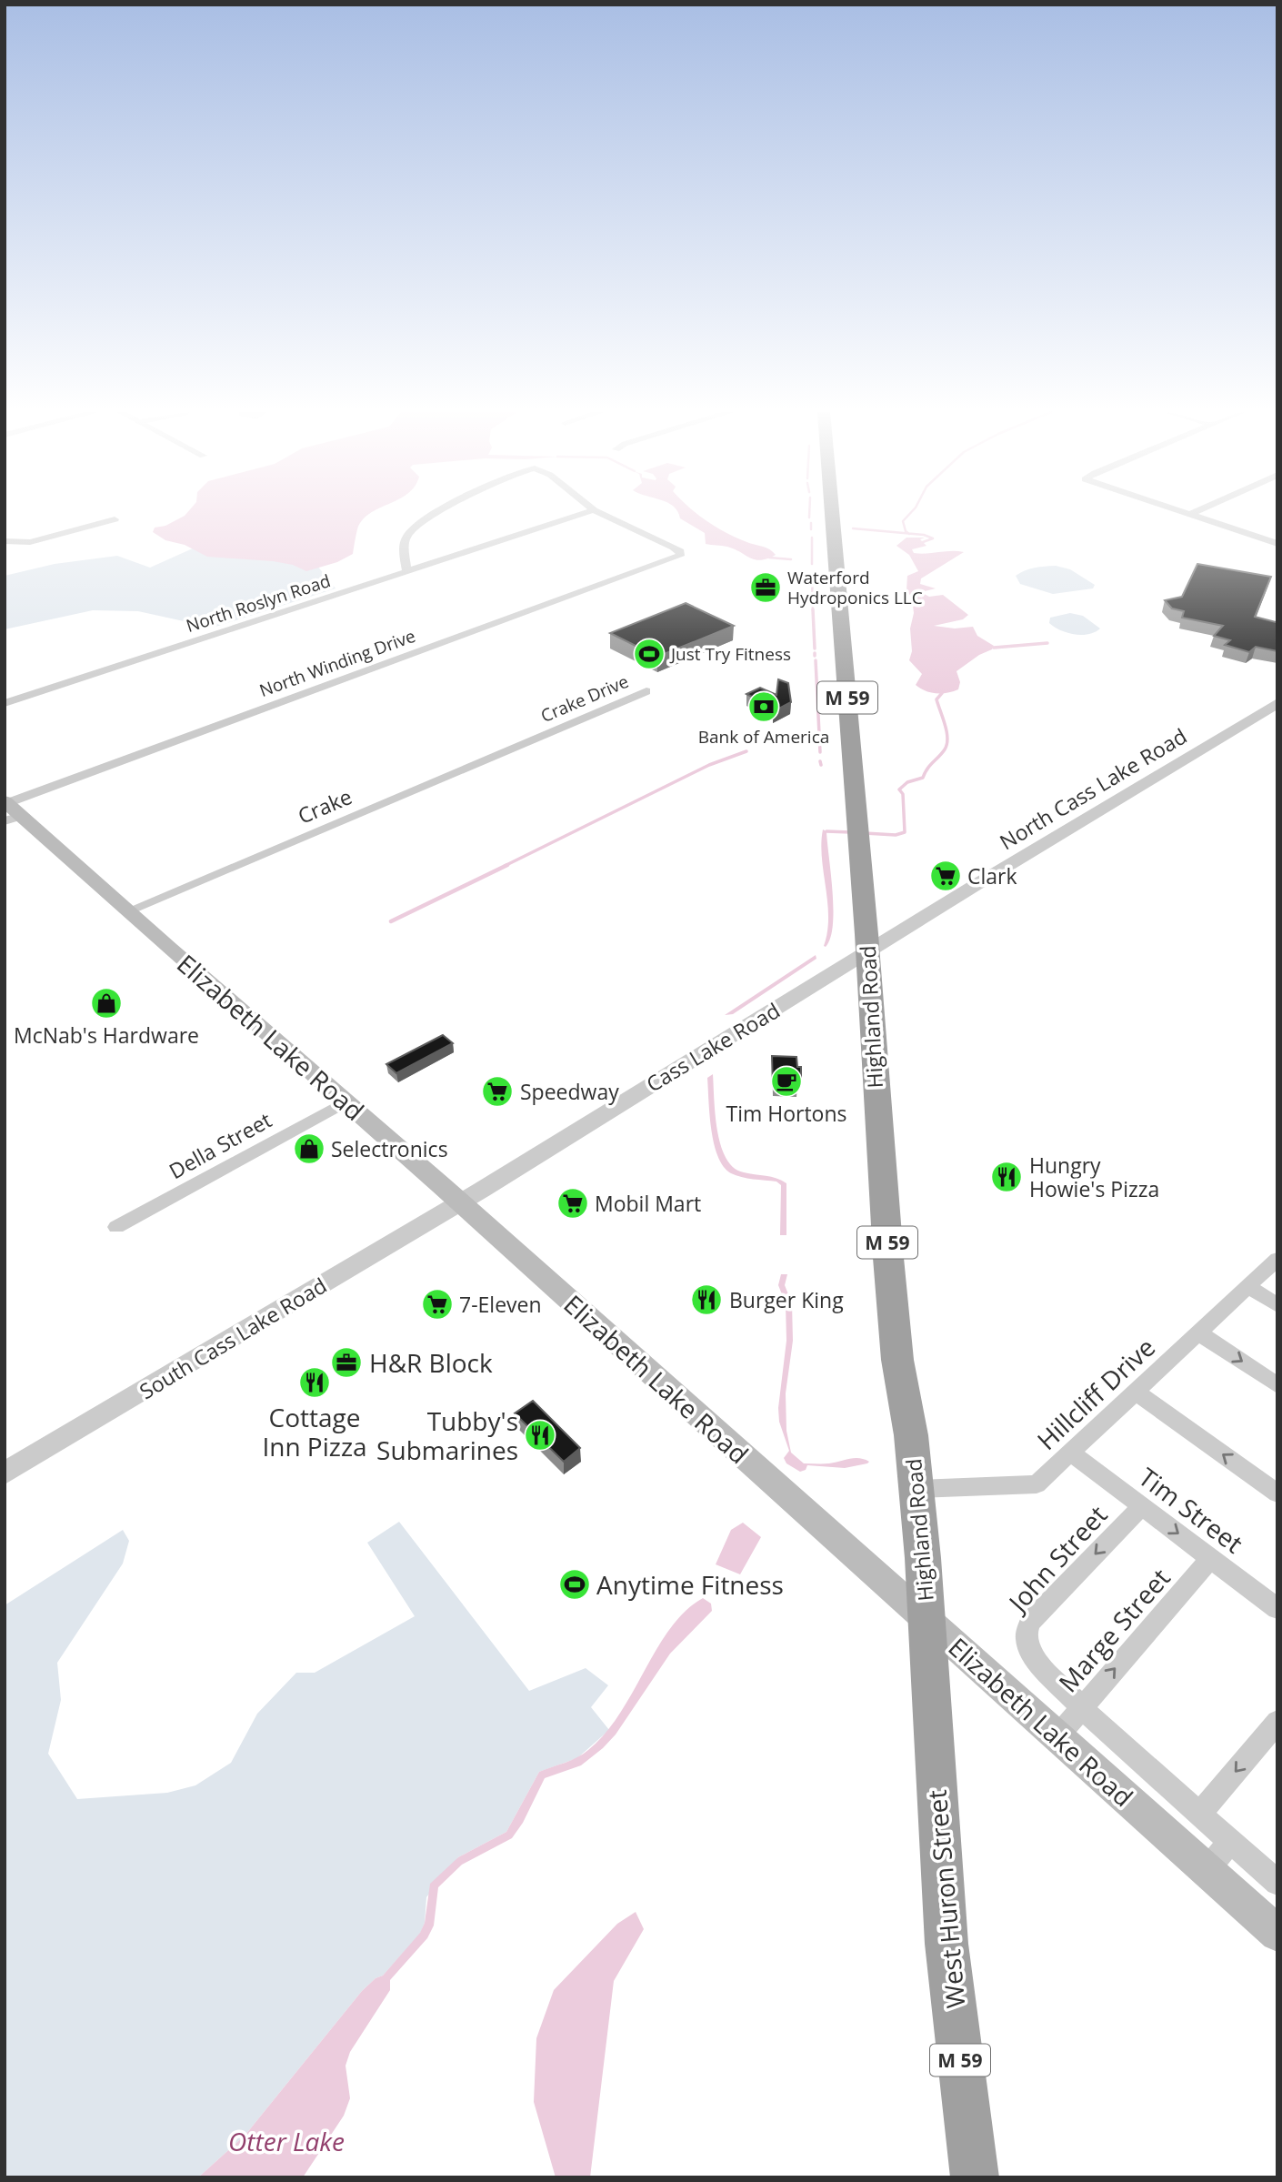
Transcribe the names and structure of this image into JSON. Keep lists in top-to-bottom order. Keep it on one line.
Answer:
{"streets":{"highway":["M 59","Highland Road","West Huron Street"],"main road":["Elizabeth Lake Road"],"street":["North Roslyn Road","North Winding Drive","Crake Drive","North Cass Lake Road","Crake","Cass Lake Road","Della Street","South Cass Lake Road","Hillcliff Drive","Tim Street","John Street","Marge Street"]},"crossings":[["North Winding Drive","Elizabeth Lake Road"],["Crake Drive","Crake"],["North Cass Lake Road","Highland Road"],["North Cass Lake Road","Cass Lake Road"],["Crake","Elizabeth Lake Road"],["Highland Road","Elizabeth Lake Road"],["Highland Road","Cass Lake Road"],["Highland Road","Hillcliff Drive"],["Highland Road","West Huron Street"],["Elizabeth Lake Road","Cass Lake Road"],["Elizabeth Lake Road","Della Street"],["Elizabeth Lake Road","South Cass Lake Road"],["Elizabeth Lake Road","Marge Street"],["Elizabeth Lake Road","West Huron Street"],["Cass Lake Road","South Cass Lake Road"],["Hillcliff Drive","Tim Street"],["Tim Street","John Street"],["Tim Street","Marge Street"],["John Street","Marge Street"]],"one_way":["Marge Street"],"water":["Otter Lake"],"places":{"office":["Waterford Hydroponics LLC","H&R Block"],"sports":["Just Try Fitness","Anytime Fitness"],"bank":["Bank of America"],"supermarket":["Clark","Speedway","Mobil Mart","7-Eleven"],"shop":["McNab's Hardware","Selectronics"],"cafe":["Tim Hortons"],"restaurant":["Hungry Howie's Pizza","Burger King","Cottage Inn Pizza","Tubby's Submarines"]}}
